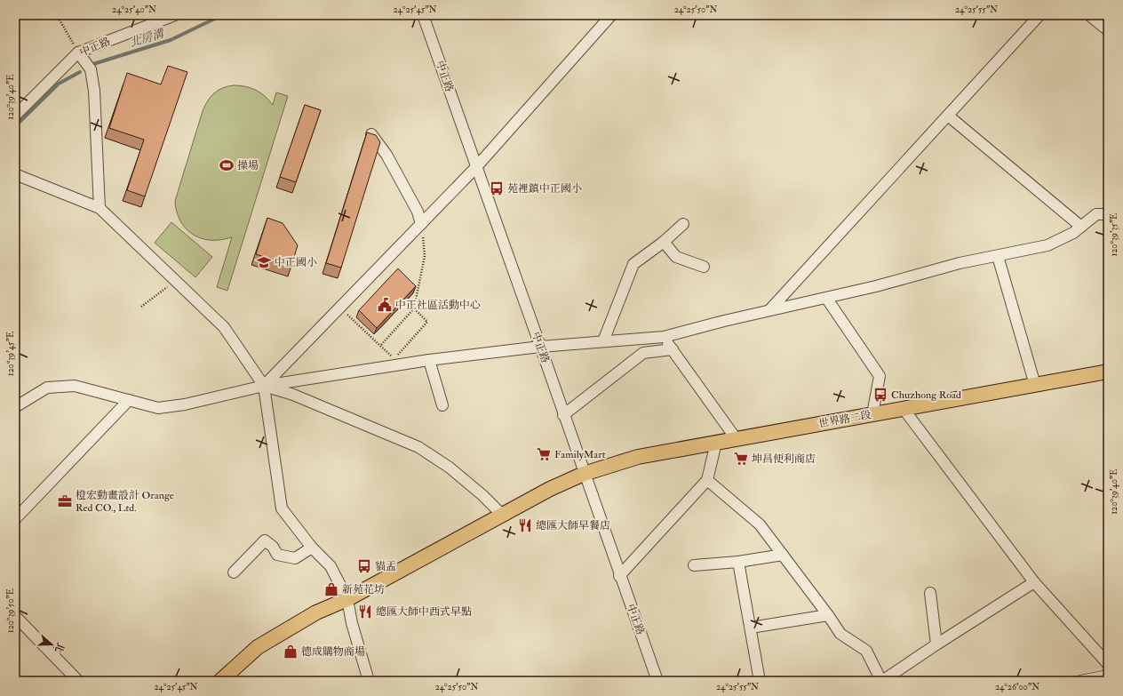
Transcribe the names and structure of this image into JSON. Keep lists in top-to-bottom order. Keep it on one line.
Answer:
{"streets":{"main road":["世界路二段"],"street":["中正路"]},"crossings":[["中正路","世界路二段"]],"water":["北房溝"],"places":{"sports":["操場"],"bus stop":["苑裡鎮中正國小","Chuzhong Road","貓盂"],"school or university":["中正國小"],"public building":["中正社區活動中心"],"supermarket":["FamilyMart","坤昌便利商店"],"office":["橙宏動畫設計 Orange Red CO., Ltd."],"restaurant":["總匯大師早餐店","總匯大師中西式早點"],"shop":["新苑花坊","德成購物商場"]},"north":"right","coordinates":["24°25'40\"N","24°25'45\"N","24°25'50\"N","24°25'55\"N","120°39'40\"E","120°39'35\"E","120°39'45\"E","120°39'50\"E","24°26'00\"N"]}
